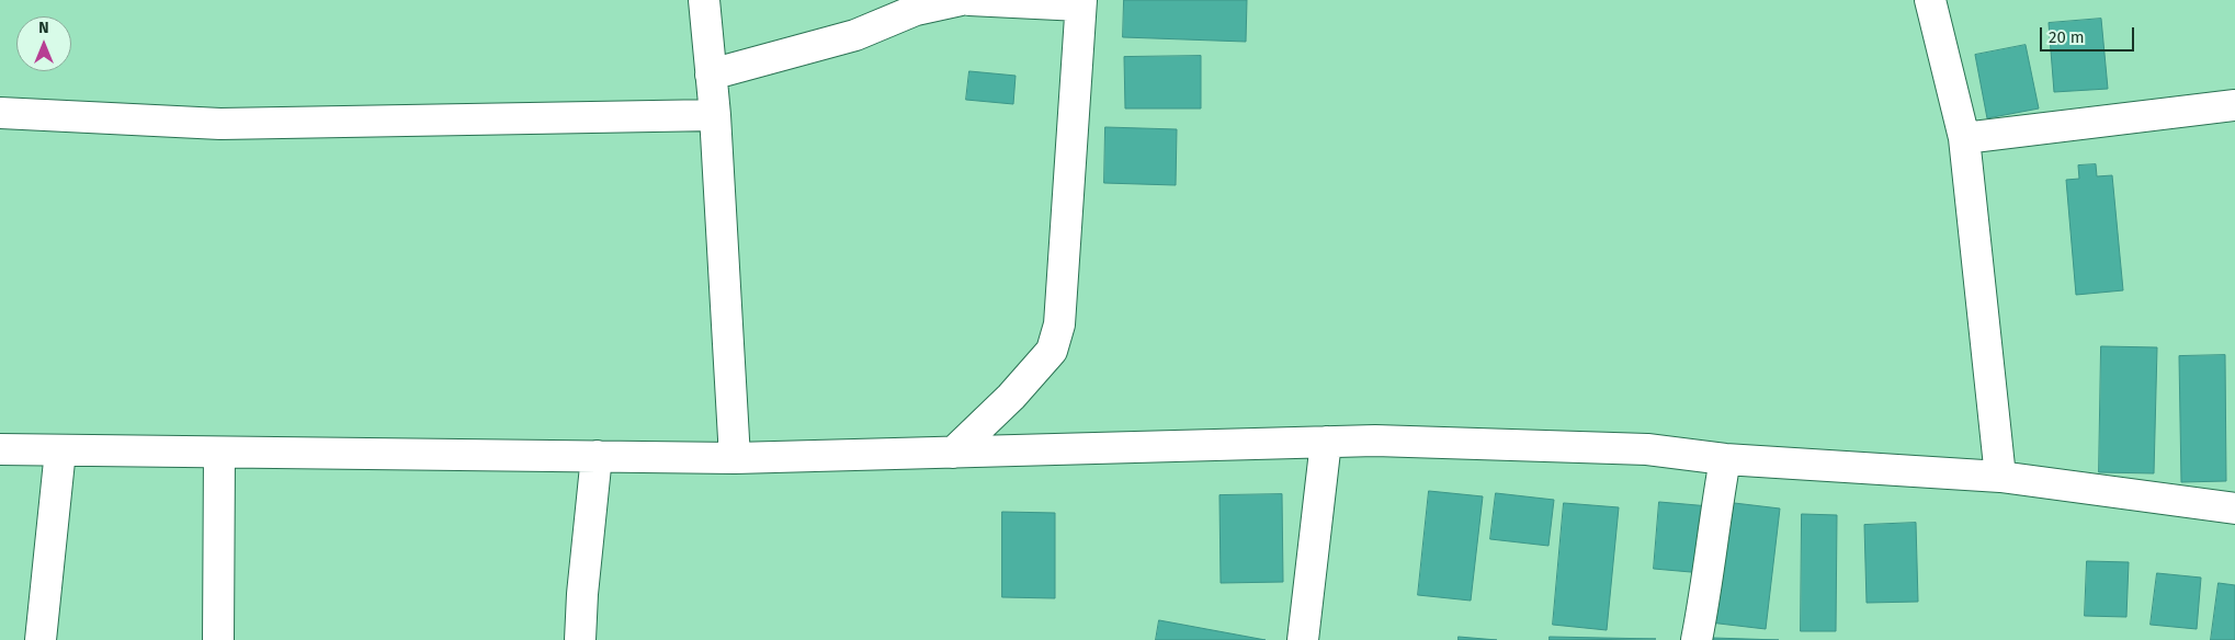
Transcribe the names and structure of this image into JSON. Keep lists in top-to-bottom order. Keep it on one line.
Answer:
{"scale_bar":"20 m","north":"top"}
